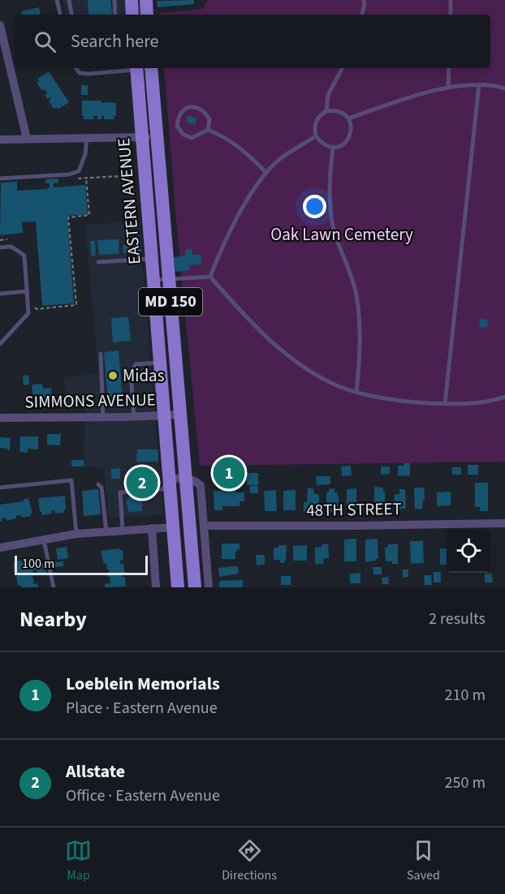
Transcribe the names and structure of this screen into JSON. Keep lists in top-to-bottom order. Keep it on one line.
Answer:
{"streets":{"main road":["EASTERN AVENUE","MD 150"],"street":["SIMMONS AVENUE","48TH STREET"]},"crossings":[["EASTERN AVENUE","SIMMONS AVENUE"]],"parks":["Oak Lawn Cemetery"],"places":["Midas"],"scale_bar":"100 m","page":{"search":"Search here","pins":["1","2"],"scale":"100 m","heading":["Nearby","2 results"],"list":[{"mark":"1","name":"Loeblein Memorials","note":"Place · Eastern Avenue","value":"210 m"},{"mark":"2","name":"Allstate","note":"Office · Eastern Avenue","value":"250 m"}],"nav":["Map","Directions","Saved"]}}
